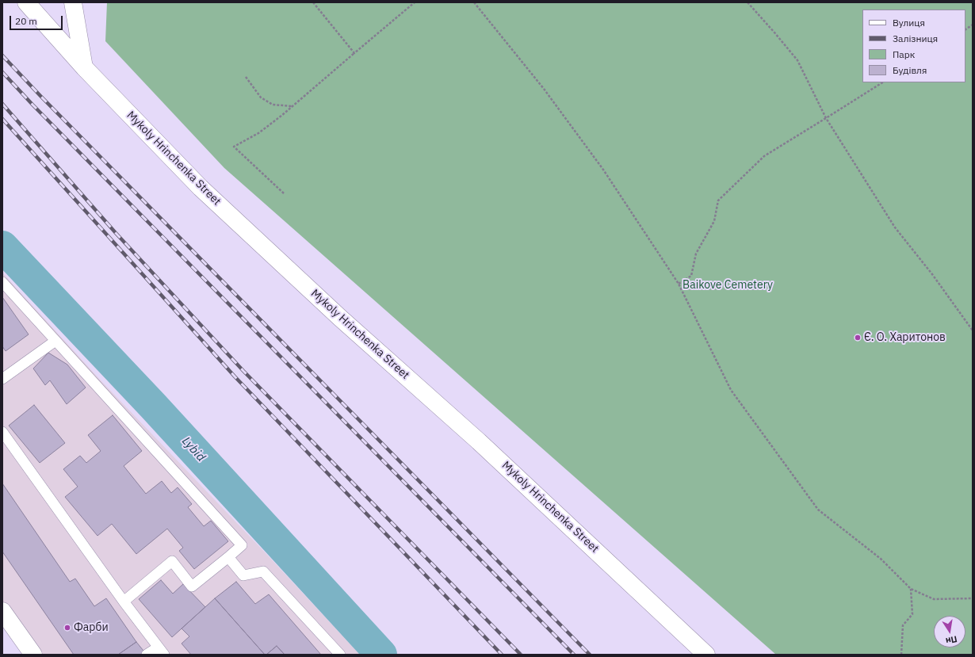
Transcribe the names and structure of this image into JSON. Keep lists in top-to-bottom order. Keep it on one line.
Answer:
{"streets":{"main road":["Mykoly Hrinchenka Street"]},"water":["Lybid"],"parks":["Baikove Cemetery"],"places":["Є. О. Харитонов","Фарби"],"legend":["Вулиця","Залізниця","Парк","Будівля"],"scale_bar":"20 m","north":"bottom"}
